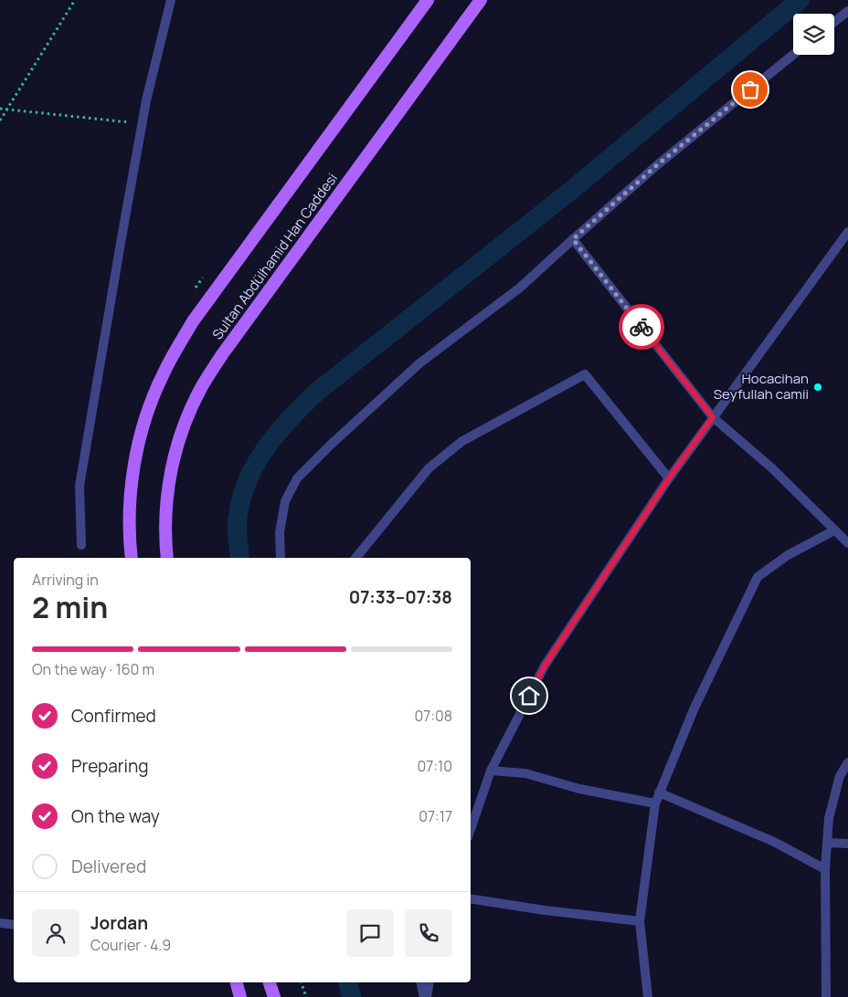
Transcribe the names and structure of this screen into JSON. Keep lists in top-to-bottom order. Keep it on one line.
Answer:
{"streets":{"main road":["Sultan Abdülhamid Han Caddesi"]},"places":["Hocacihan Seyfullah camii"],"page":{"heading":["2 min","Arriving in","07:33–07:38"],"panel":["Jordan","Courier · 4.9"],"bar":"On the way · 160 m","list":[["Confirmed","07:08"],["Preparing","07:10"],["On the way","07:17"],"Delivered"]}}
